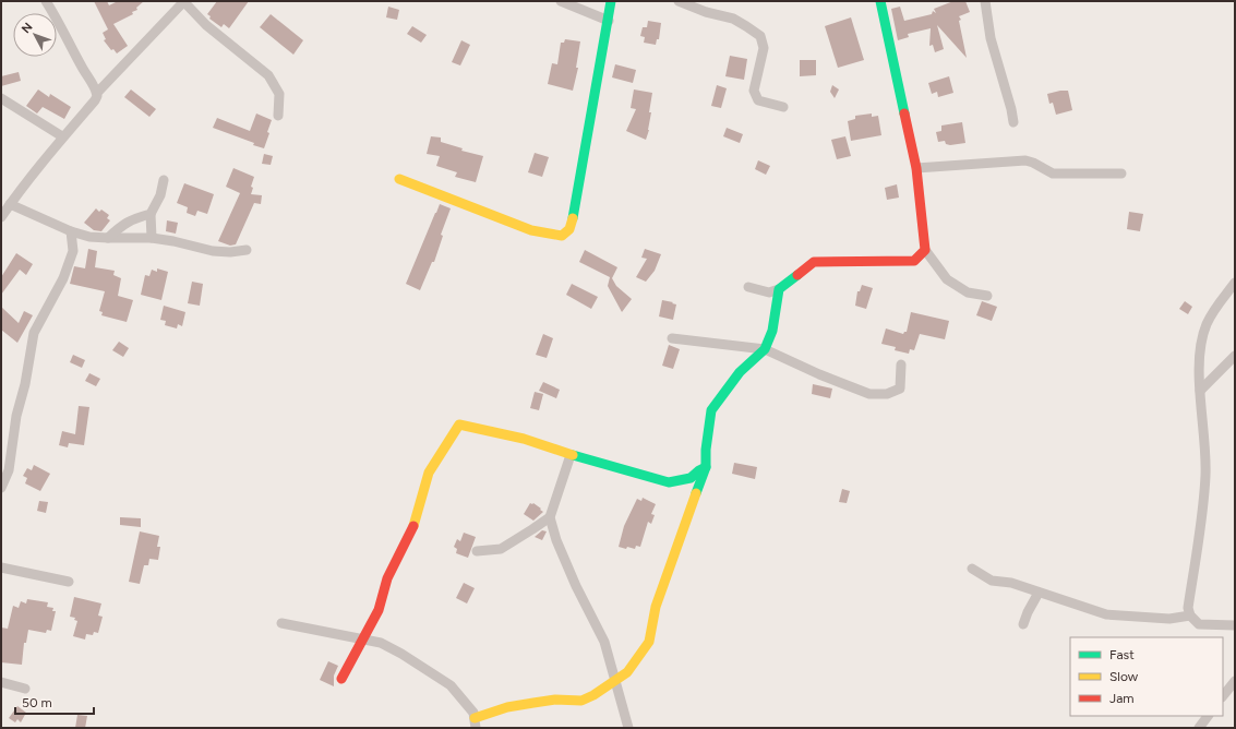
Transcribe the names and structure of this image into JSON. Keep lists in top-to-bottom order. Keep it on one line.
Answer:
{"legend":["Fast","Slow","Jam"],"scale_bar":"50 m","north":"top left"}
